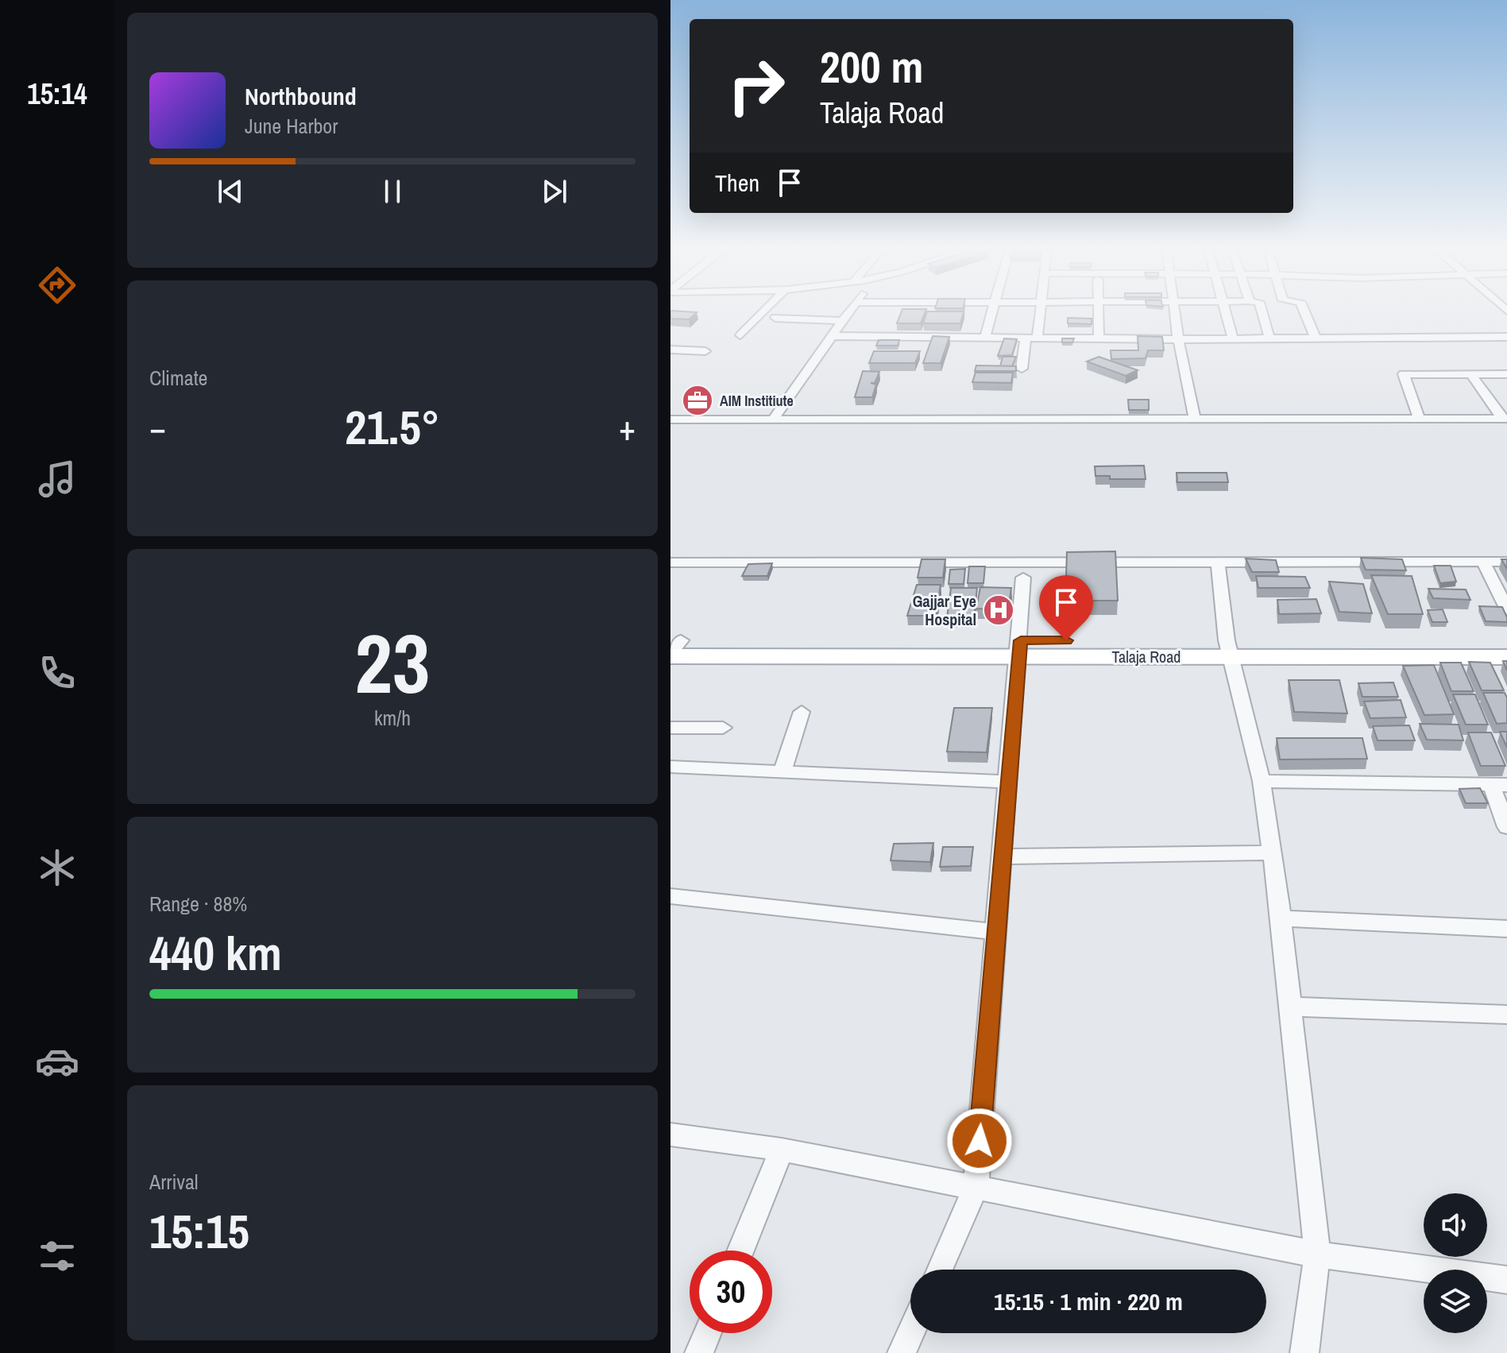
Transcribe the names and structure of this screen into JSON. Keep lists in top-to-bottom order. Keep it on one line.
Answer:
{"streets":{"main road":["Talaja Road"]},"places":{"office":["AIM Institiute"],"hospital":["Gajjar Eye Hospital"]},"page":{"tabs":"15:14","turn":["200 m","Talaja Road"],"song":["Northbound","June Harbor"],"then":"Then","tile":["Climate",["23","km/h"],["Range · 88%","440 km"],["Arrival","15:15"]],"heat":["−","21.5°","+"],"limit":"30","trip":"15:15 · 1 min · 220 m"}}
